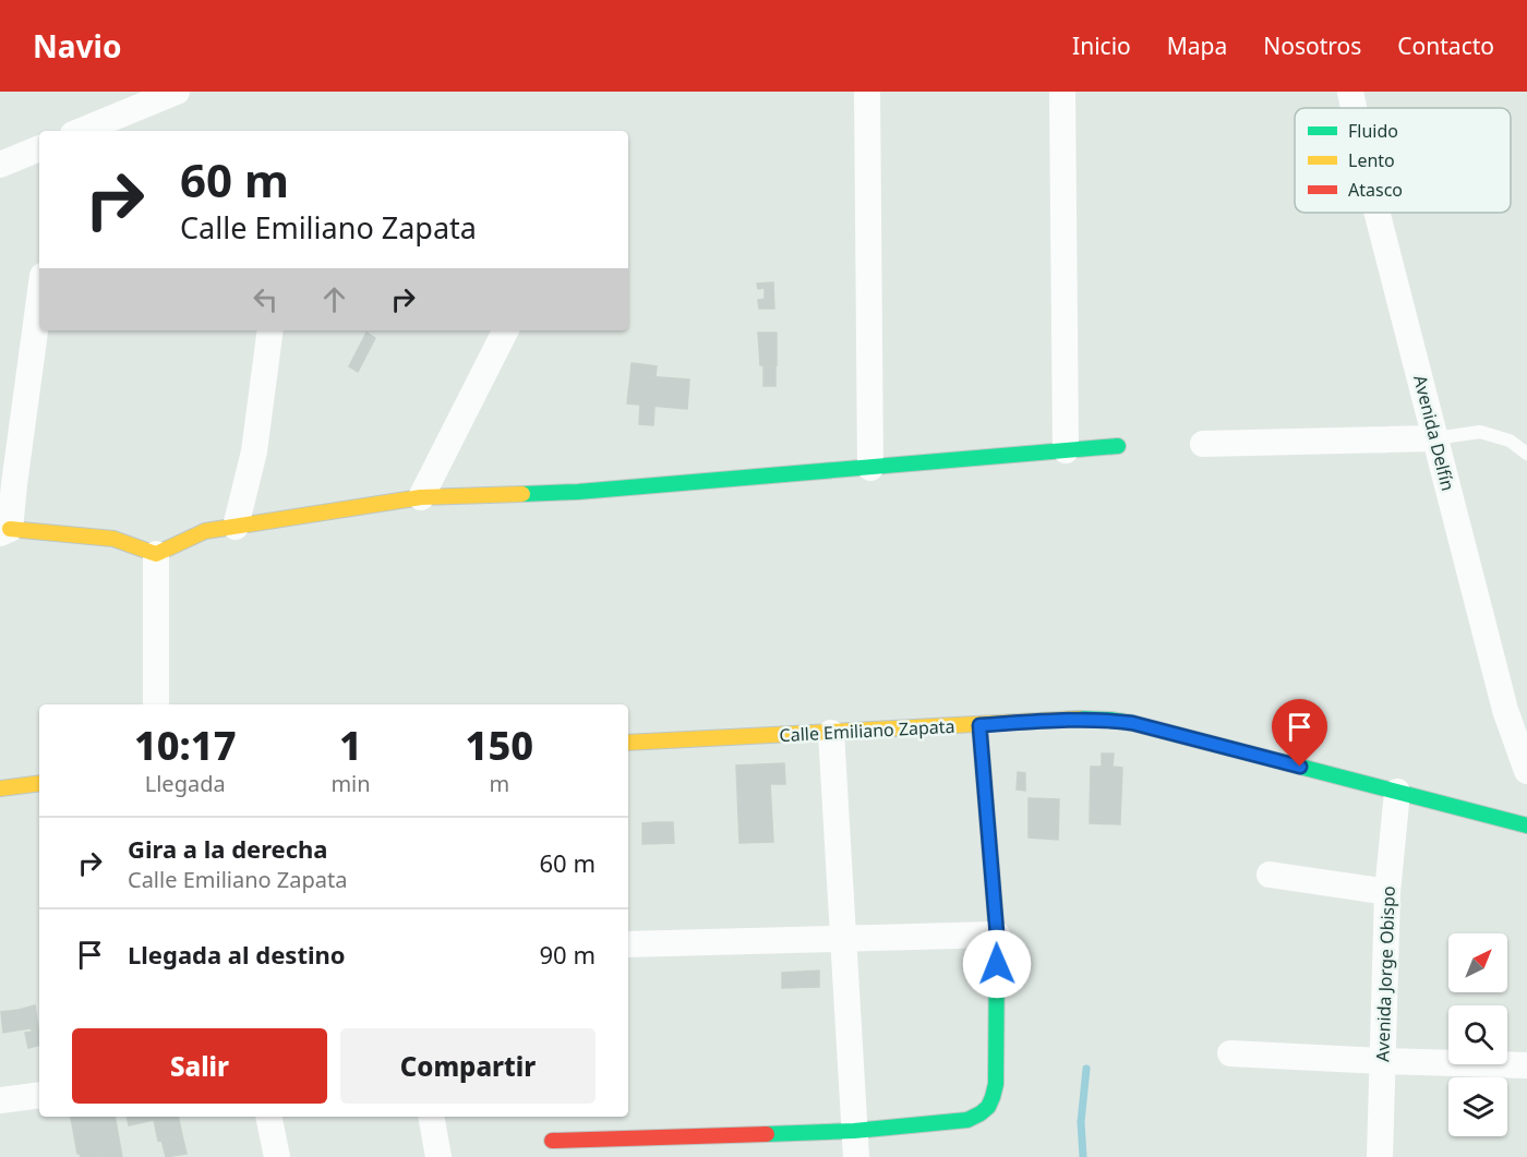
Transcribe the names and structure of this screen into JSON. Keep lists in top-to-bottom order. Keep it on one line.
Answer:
{"streets":{"street":["Avenida Delfín","Calle Emiliano Zapata","Avenida Jorge Obispo"]},"crossings":[["Calle Emiliano Zapata","Avenida Jorge Obispo"]],"legend":["Fluido","Lento","Atasco"],"north":"top right","page":{"header":"Navio","nav":["Inicio","Mapa","Nosotros","Contacto"],"turn":["60 m","Calle Emiliano Zapata"],"eta":["10:17","Llegada","1","min","150","m"],"list":[{"name":"Gira a la derecha","note":"Calle Emiliano Zapata","value":"60 m"},{"name":"Llegada al destino","value":"90 m"}],"buttons":["Salir","Compartir"]}}
